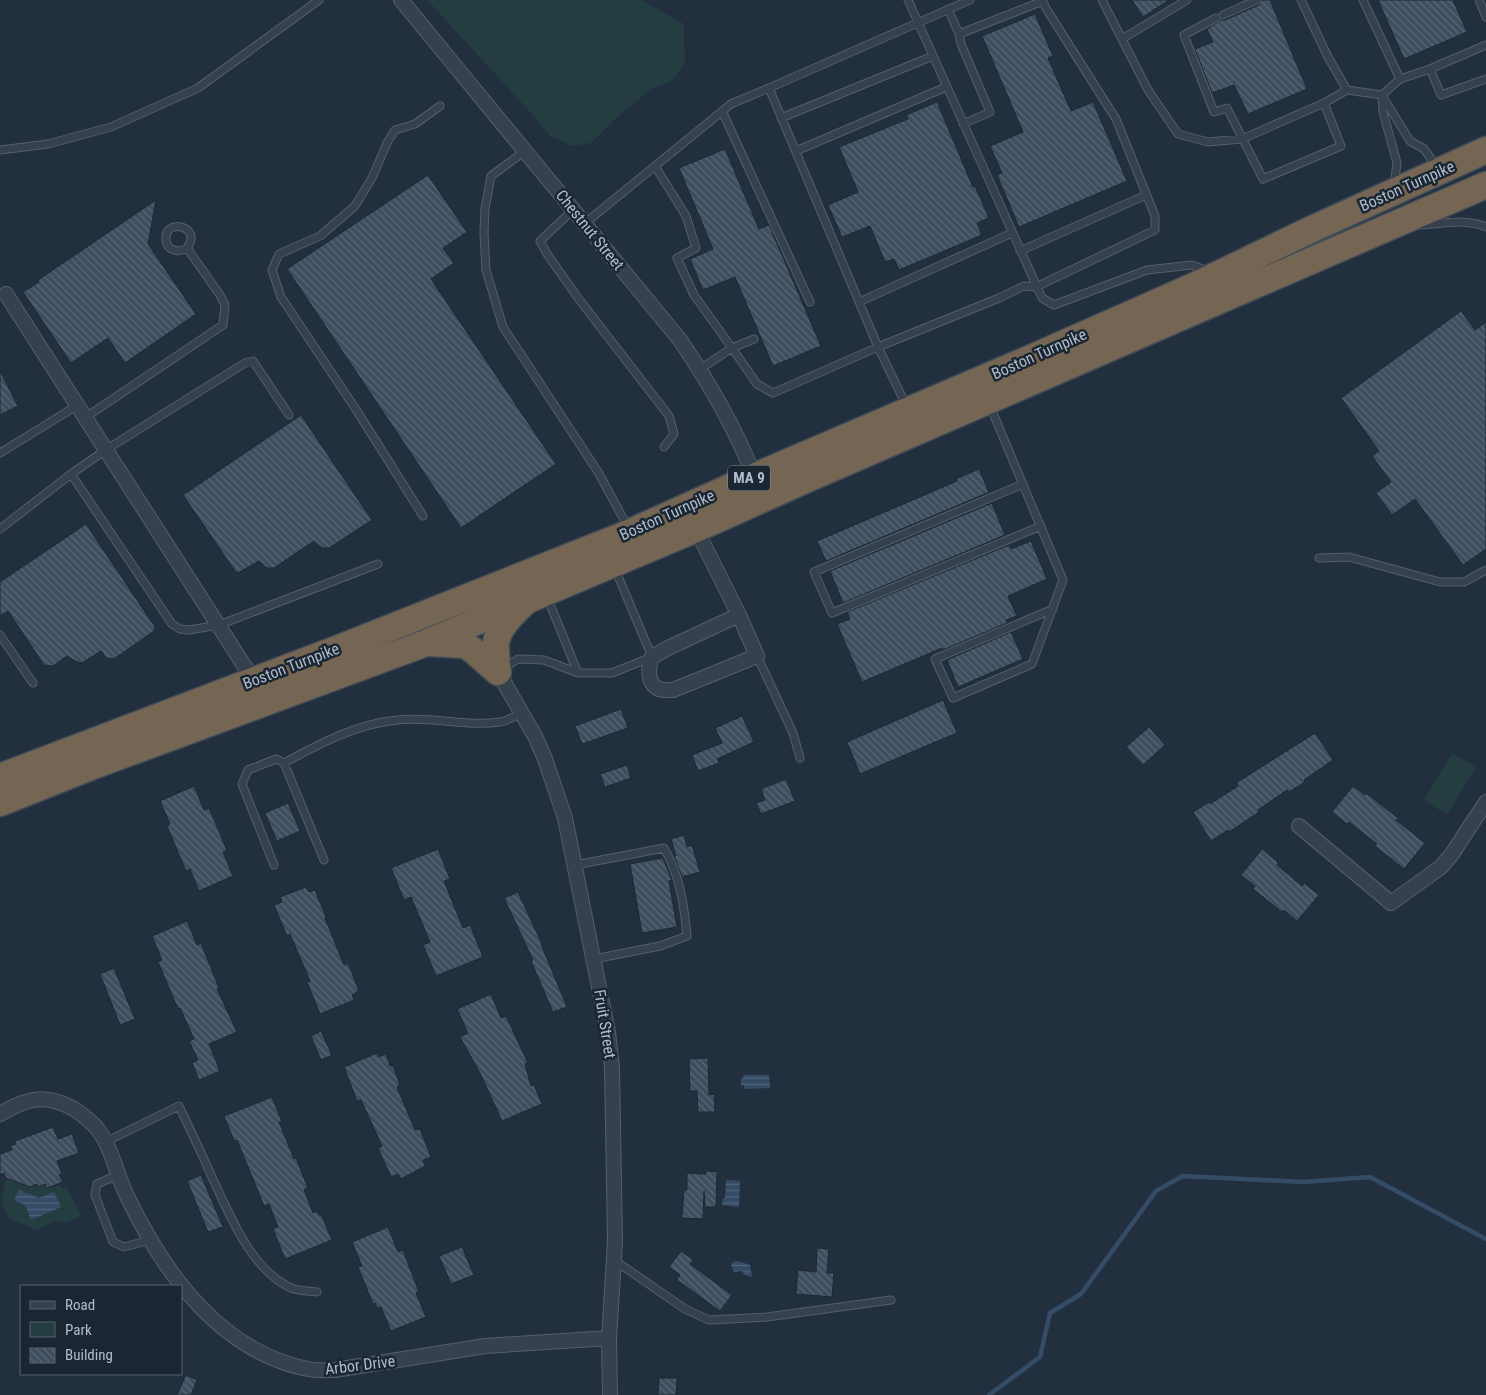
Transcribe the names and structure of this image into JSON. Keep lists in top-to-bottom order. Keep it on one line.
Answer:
{"streets":{"highway":["Boston Turnpike","MA 9"],"street":["Chestnut Street","Fruit Street","Arbor Drive"]},"crossings":[["Boston Turnpike","Chestnut Street"],["Fruit Street","Arbor Drive"]],"legend":["Road","Park","Building"]}
